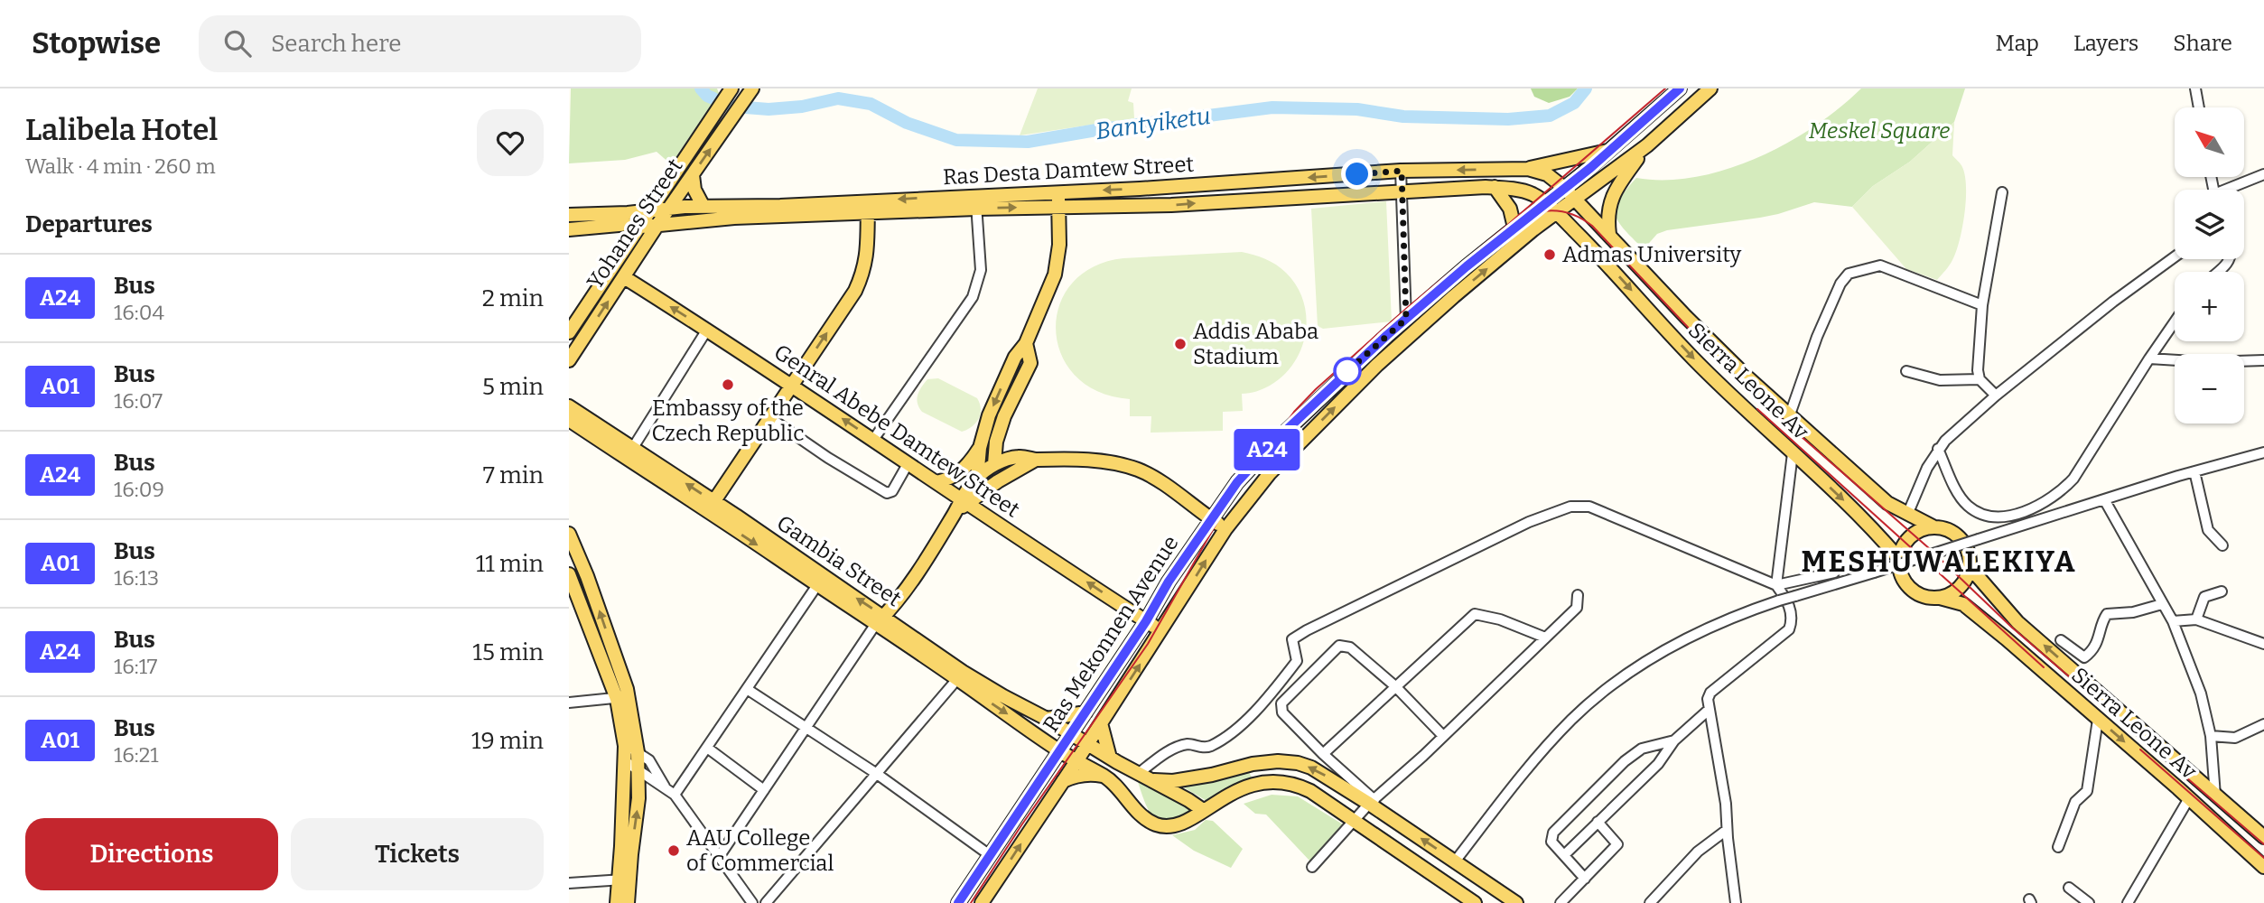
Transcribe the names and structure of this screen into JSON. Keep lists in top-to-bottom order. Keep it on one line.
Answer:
{"streets":{"main road":["Ras Desta Damtew Street","Yohanes Street","Sierra Leone Av","Genral Abebe Damtew Street","Gambia Street","Ras Mekonnen Avenue"]},"crossings":[["Ras Desta Damtew Street","Yohanes Street"],["Ras Desta Damtew Street","Sierra Leone Av"],["Ras Desta Damtew Street","Ras Mekonnen Avenue"],["Yohanes Street","Genral Abebe Damtew Street"],["Sierra Leone Av","Ras Mekonnen Avenue"],["Genral Abebe Damtew Street","Ras Mekonnen Avenue"],["Gambia Street","Ras Mekonnen Avenue"]],"one_way":["Genral Abebe Damtew Street"],"districts":["MESHUWALEKIYA"],"water":["Bantyiketu"],"parks":["Meskel Square"],"places":["Admas University","Addis Ababa Stadium","Embassy of the Czech Republic","AAU College of Commercial"],"lines":["bus line A24"],"north":"top left","page":{"header":"Stopwise","search":"Search here","nav":["Map","Layers","Share"],"heading":[["Lalibela Hotel","Walk · 4 min · 260 m"],"Departures"],"on_map":"A24","map_buttons":["+","−"],"list":[{"mark":"A24","name":"Bus","note":"16:04","value":"2 min"},{"mark":"A01","name":"Bus","note":"16:07","value":"5 min"},{"mark":"A24","name":"Bus","note":"16:09","value":"7 min"},{"mark":"A01","name":"Bus","note":"16:13","value":"11 min"},{"mark":"A24","name":"Bus","note":"16:17","value":"15 min"},{"mark":"A01","name":"Bus","note":"16:21","value":"19 min"}],"buttons":["Directions","Tickets"]}}
